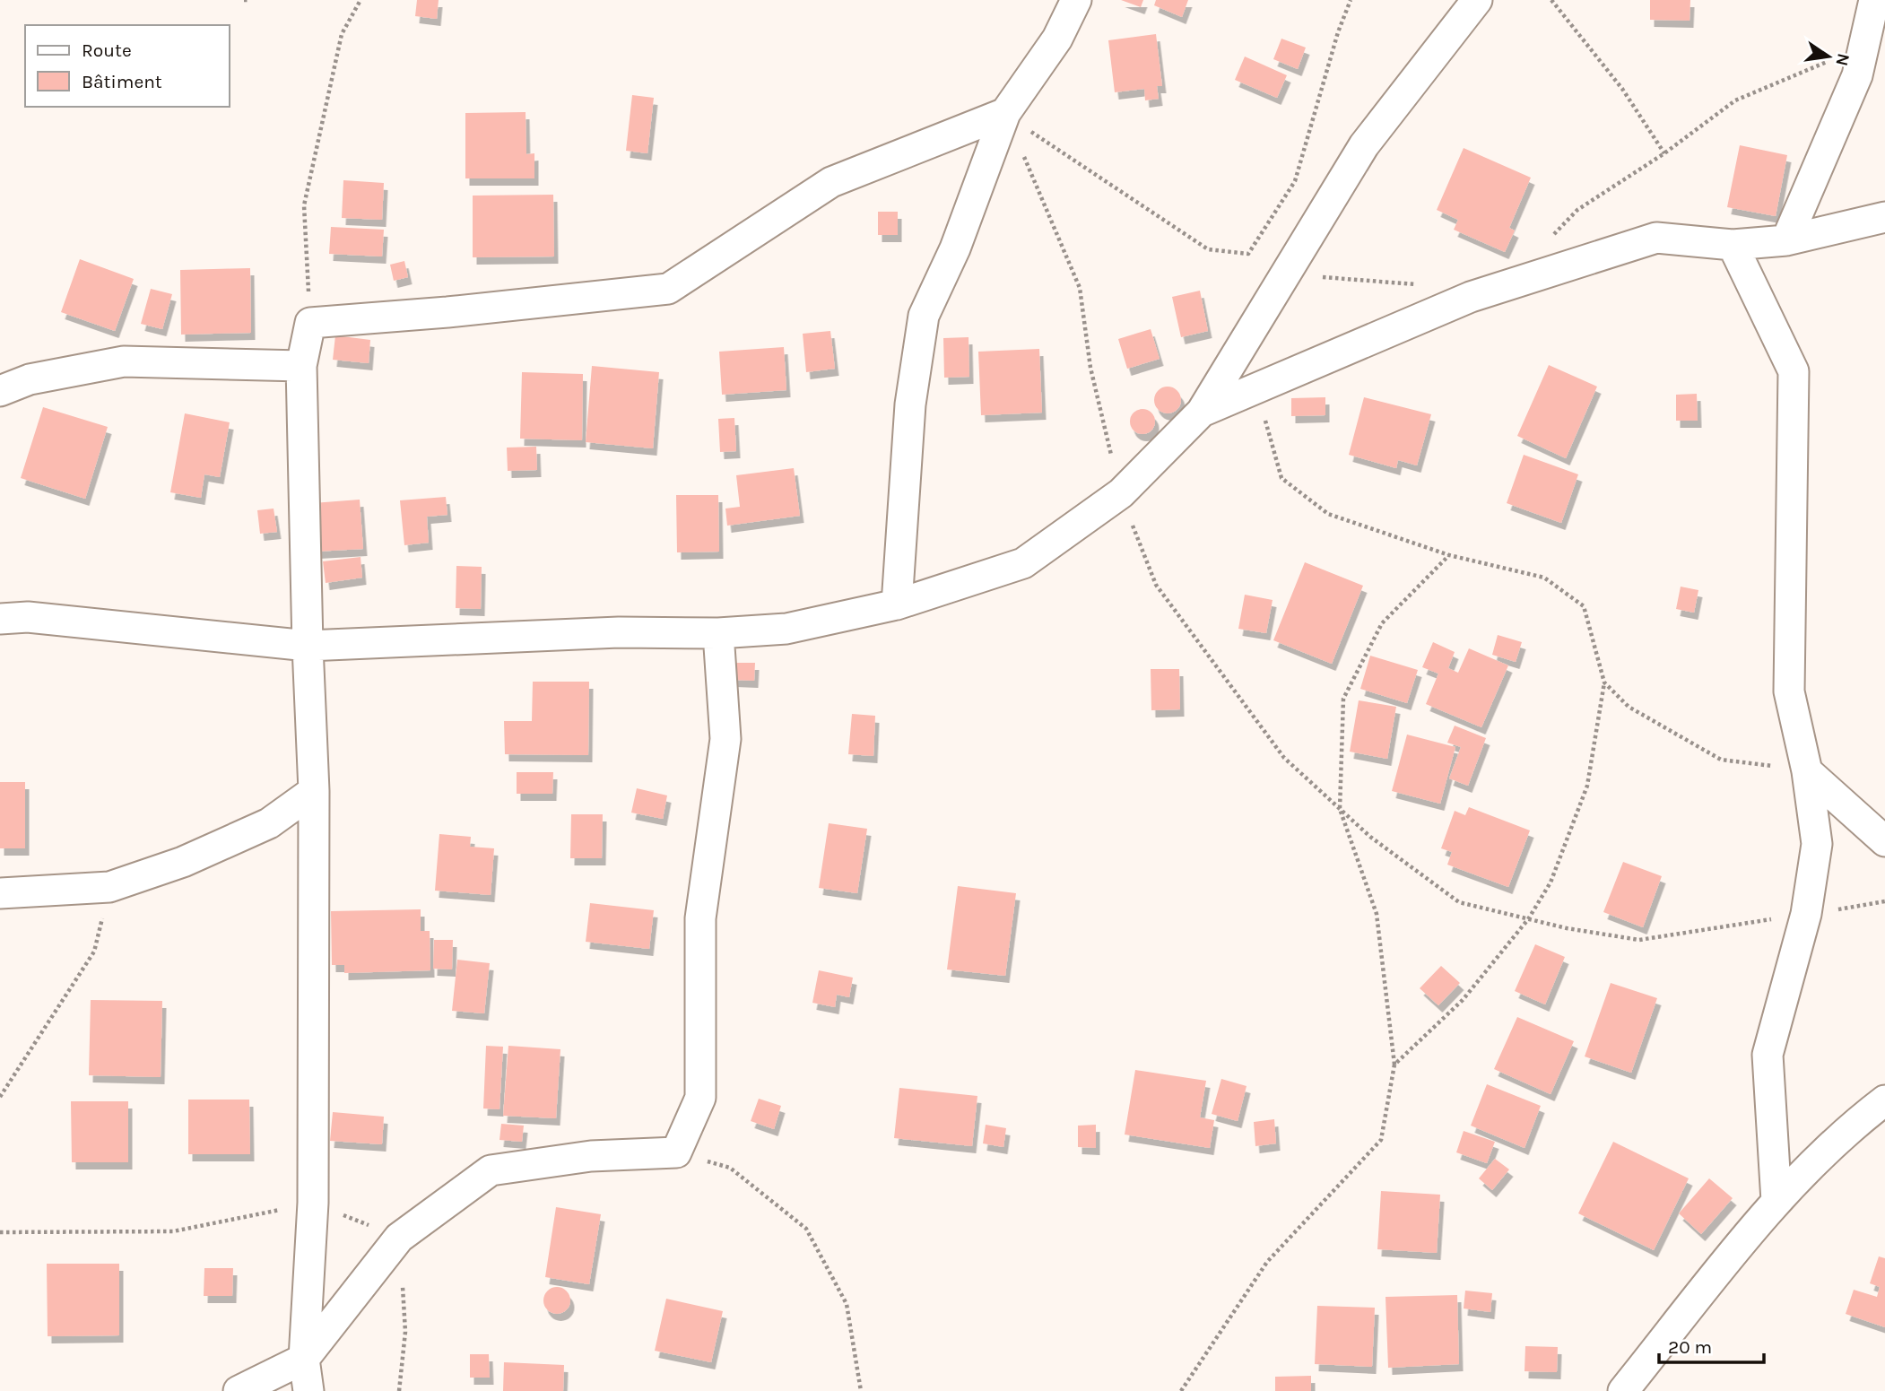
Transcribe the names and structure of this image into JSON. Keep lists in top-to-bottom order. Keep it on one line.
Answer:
{"legend":["Route","Bâtiment"],"scale_bar":"20 m","north":"right"}
